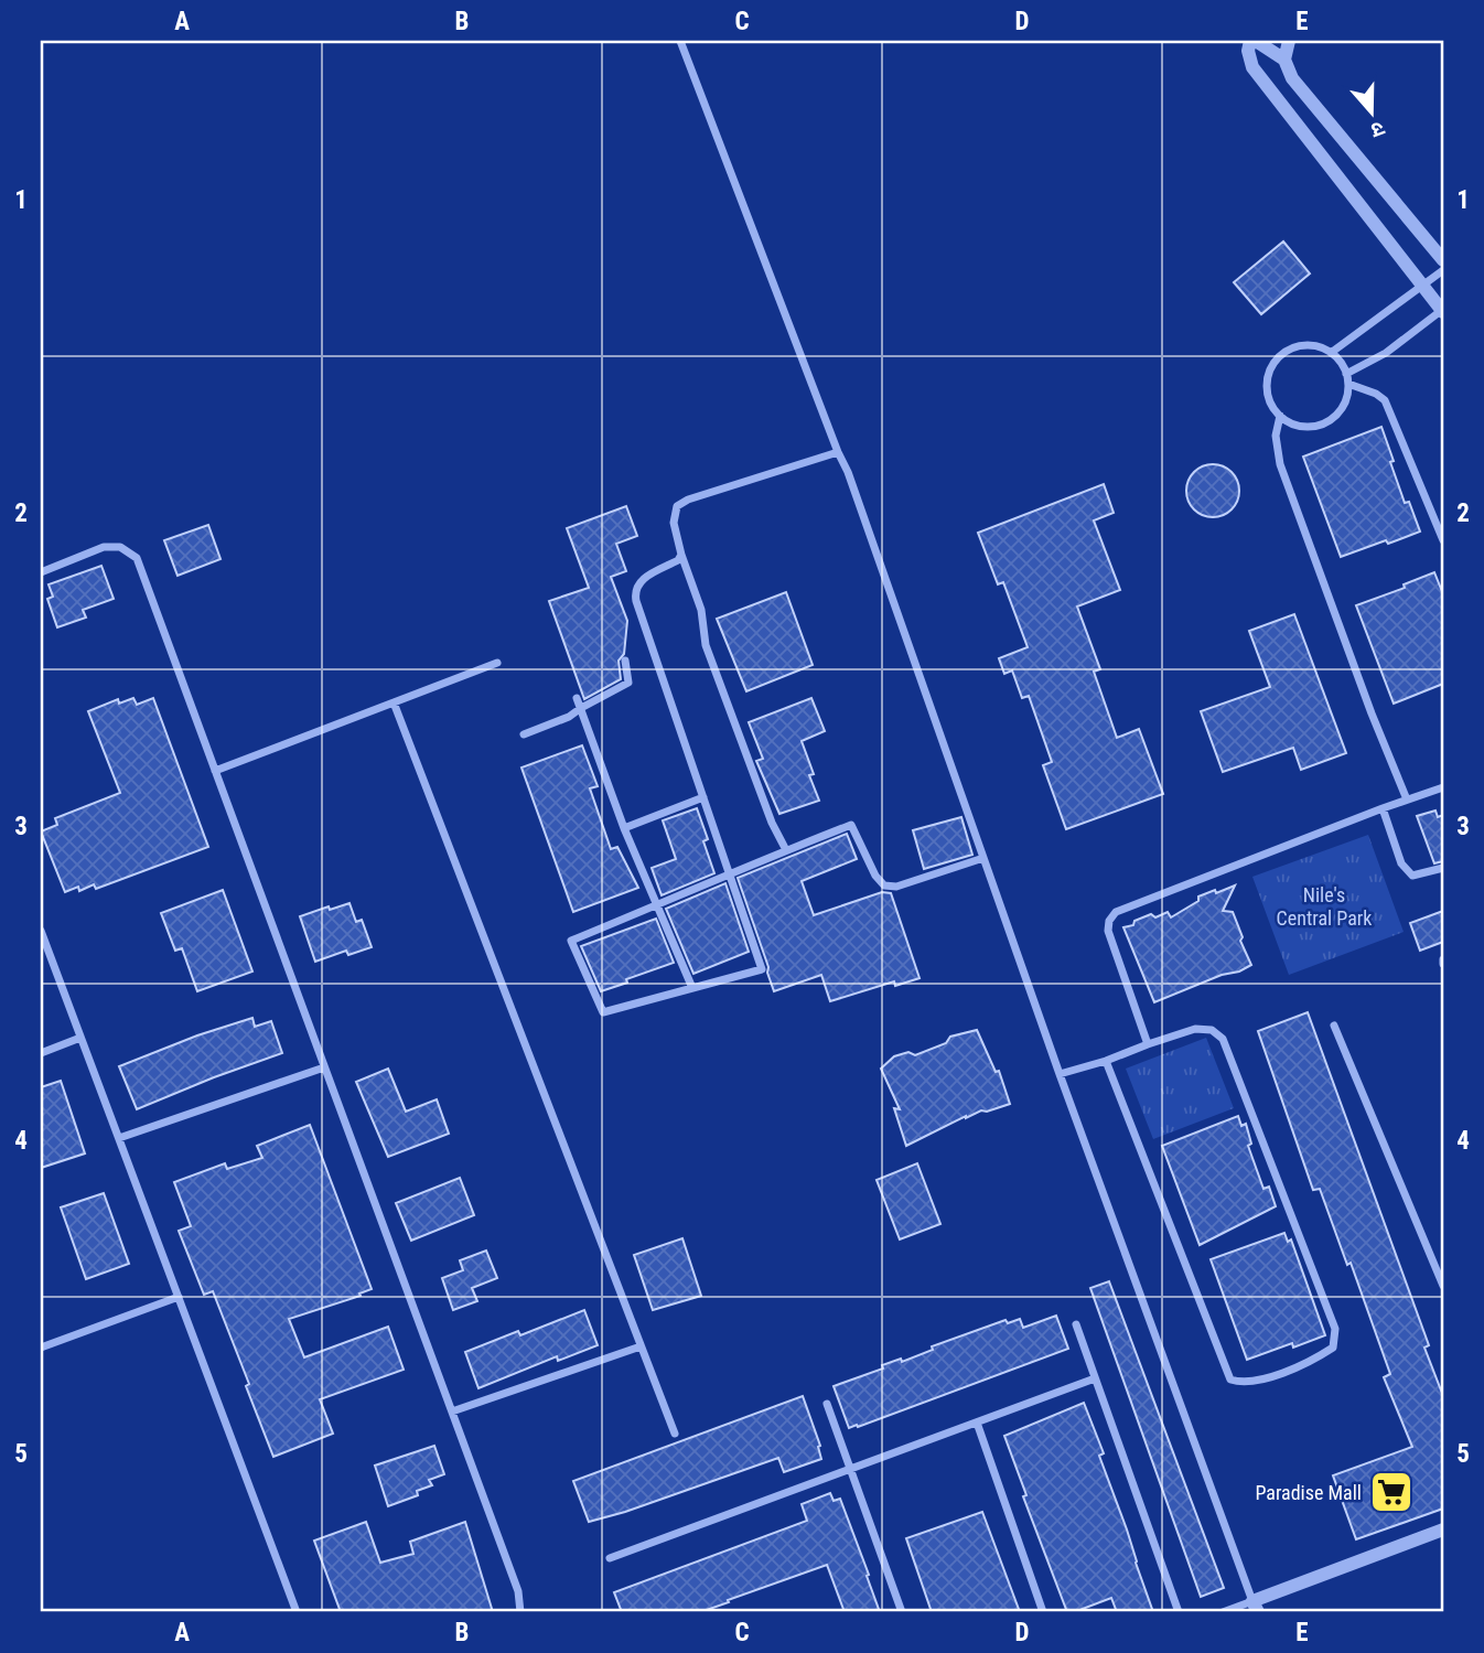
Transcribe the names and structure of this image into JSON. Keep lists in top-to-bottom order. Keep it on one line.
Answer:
{"parks":["Nile's Central Park"],"places":{"supermarket":["Paradise Mall"]},"north":"bottom","grid":{"columns":["A","B","C","D","E"],"rows":["1","2","3","4","5"]}}
